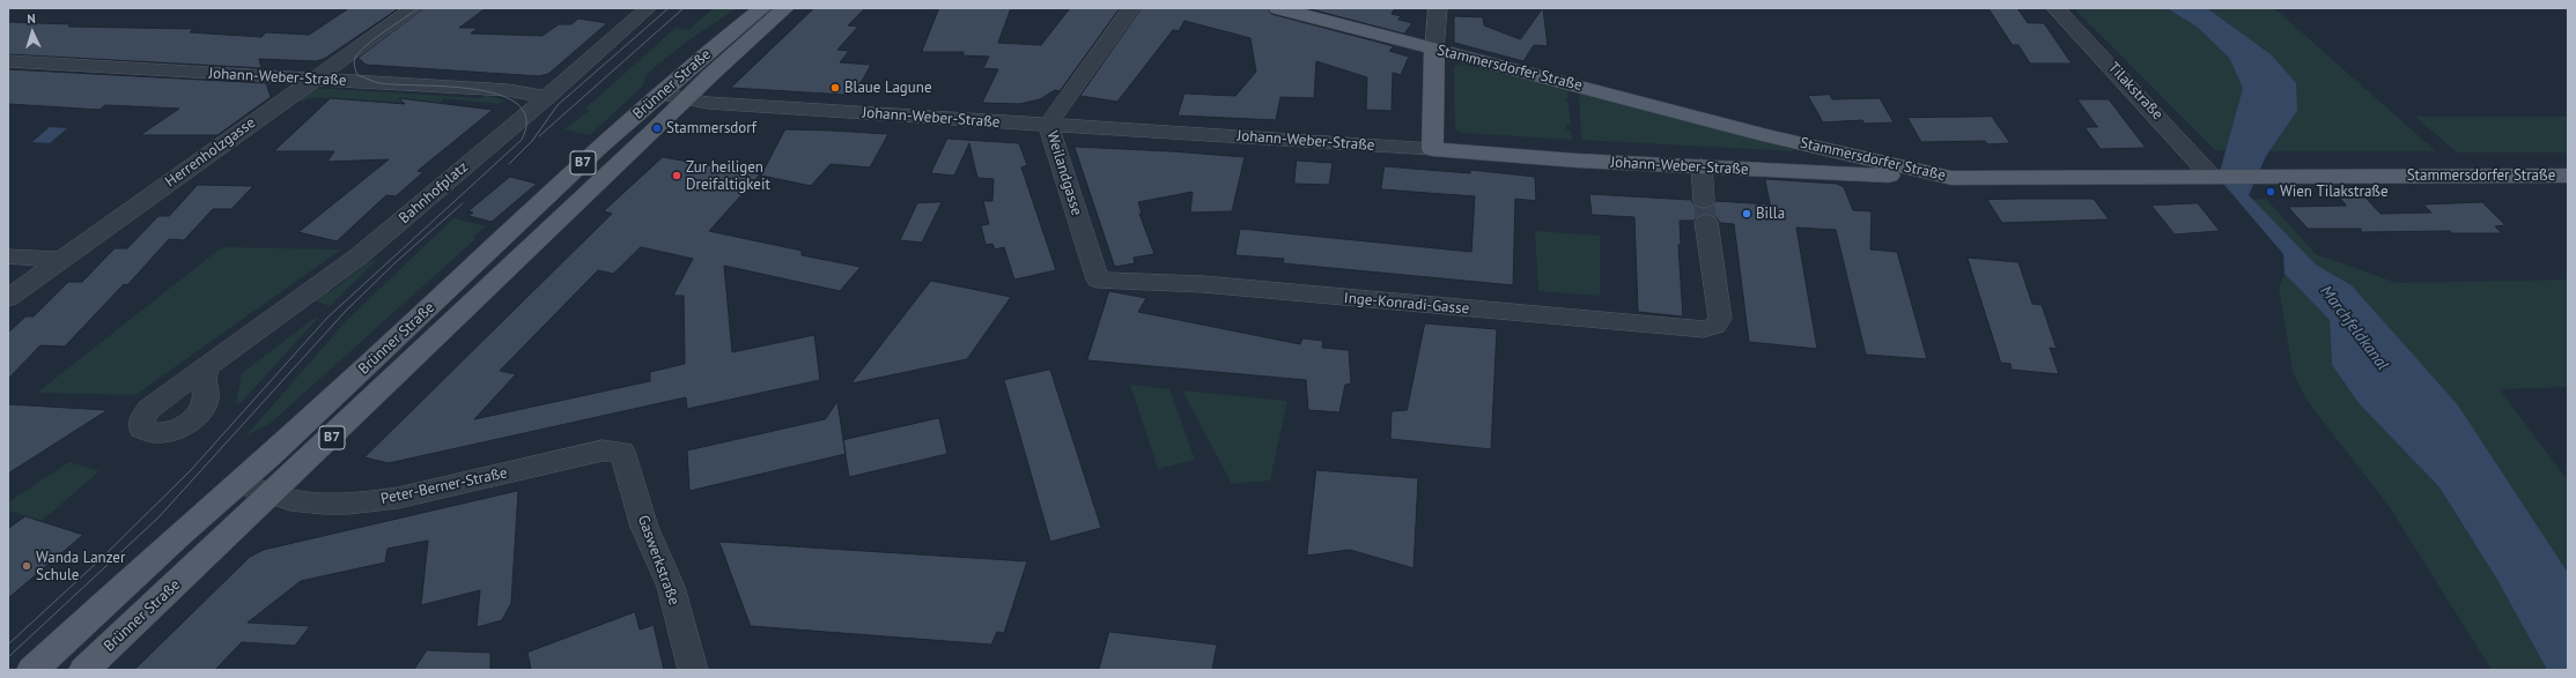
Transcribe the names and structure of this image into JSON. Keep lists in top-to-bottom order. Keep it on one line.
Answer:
{"streets":{"main road":["Stammersdorfer Straße","Johann-Weber-Straße","Brünner Straße","B7"],"street":["Tilakstraße","Herrenholzgasse","Weilandgasse","Bahnhofplatz","Inge-Konradi-Gasse","Peter-Berner-Straße","Gaswerkstraße"]},"crossings":[["Stammersdorfer Straße","Johann-Weber-Straße"],["Stammersdorfer Straße","Tilakstraße"],["Johann-Weber-Straße","Brünner Straße"],["Johann-Weber-Straße","Herrenholzgasse"],["Johann-Weber-Straße","Weilandgasse"],["Johann-Weber-Straße","Bahnhofplatz"],["Johann-Weber-Straße","Inge-Konradi-Gasse"],["Brünner Straße","Peter-Berner-Straße"],["Weilandgasse","Inge-Konradi-Gasse"],["Peter-Berner-Straße","Gaswerkstraße"]],"water":["Marchfeldkanal"],"places":["Blaue Lagune","Stammersdorf","Zur heiligen Dreifaltigkeit","Wien Tilakstraße","Billa","Wanda Lanzer Schule"],"north":"top"}
